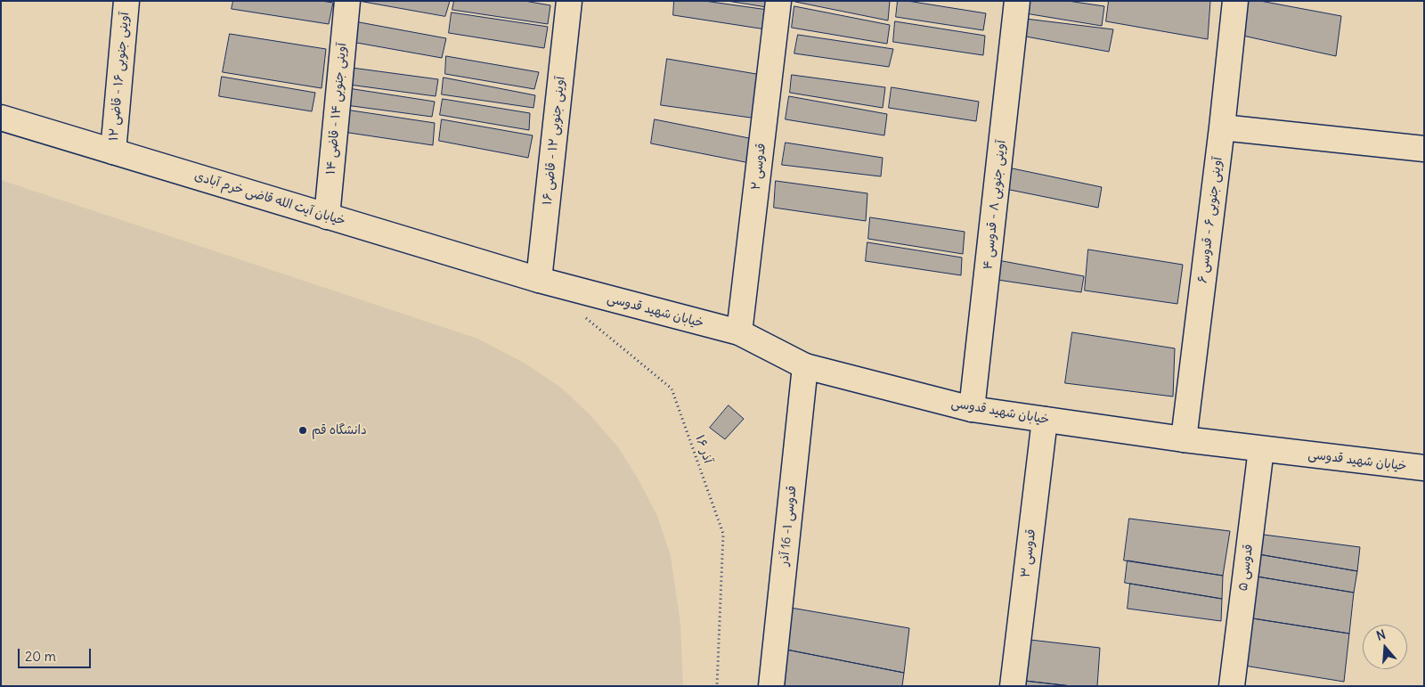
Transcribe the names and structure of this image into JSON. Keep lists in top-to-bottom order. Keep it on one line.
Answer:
{"streets":{"street":["آوینی جنوبی ۱۶ - قاضی ۱۲","آوینی جنوبی ۱۴ - قاضی ۱۴","آوینی جنوبی ۱۲ - قاضی ۱۶","قدوسی ۲","خیابان آیت الله قاضی خرم آبادی","آوینی جنوبی ۸ - قدوسی ۴","آوینی جنوبی ۶ - قدوسی ۶","خیابان شهید قدوسی","قدوسی ۱- 16 آذر","قدوسی ۳","قدوسی ۵"],"path":["۱۶ آذر"]},"crossings":[["آوینی جنوبی ۱۶ - قاضی ۱۲","خیابان آیت الله قاضی خرم آبادی"],["آوینی جنوبی ۱۴ - قاضی ۱۴","خیابان آیت الله قاضی خرم آبادی"],["آوینی جنوبی ۱۲ - قاضی ۱۶","خیابان آیت الله قاضی خرم آبادی"],["آوینی جنوبی ۱۲ - قاضی ۱۶","خیابان شهید قدوسی"],["قدوسی ۲","خیابان شهید قدوسی"],["خیابان آیت الله قاضی خرم آبادی","خیابان شهید قدوسی"],["آوینی جنوبی ۸ - قدوسی ۴","خیابان شهید قدوسی"],["آوینی جنوبی ۶ - قدوسی ۶","خیابان شهید قدوسی"],["خیابان شهید قدوسی","قدوسی ۱- 16 آذر"],["خیابان شهید قدوسی","قدوسی ۳"],["خیابان شهید قدوسی","قدوسی ۵"]],"places":["دانشگاه قم"],"scale_bar":"20 m","north":"top"}
